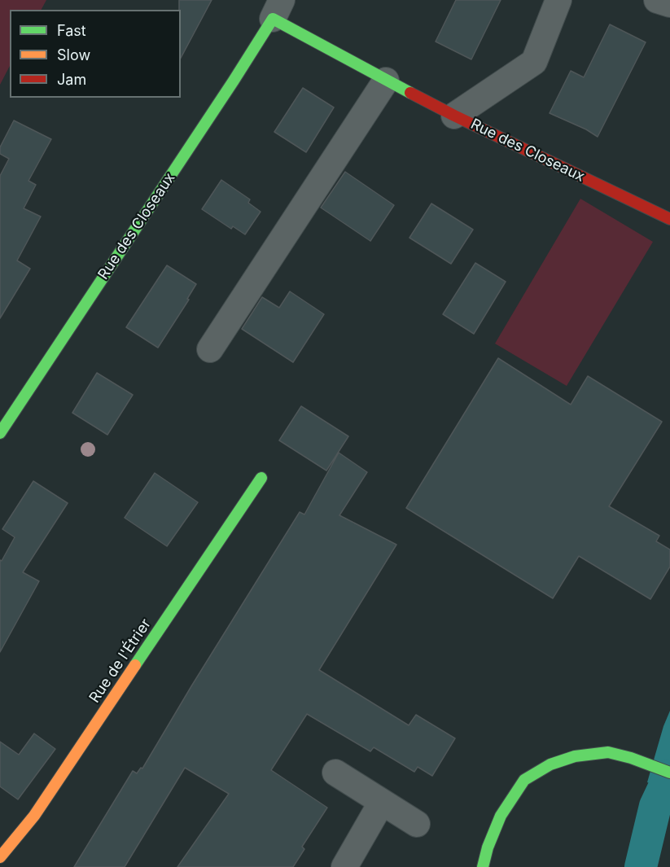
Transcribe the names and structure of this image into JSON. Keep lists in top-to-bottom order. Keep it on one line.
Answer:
{"streets":{"street":["Rue des Closeaux","Rue de l'Étrier"]},"legend":["Fast","Slow","Jam"]}
